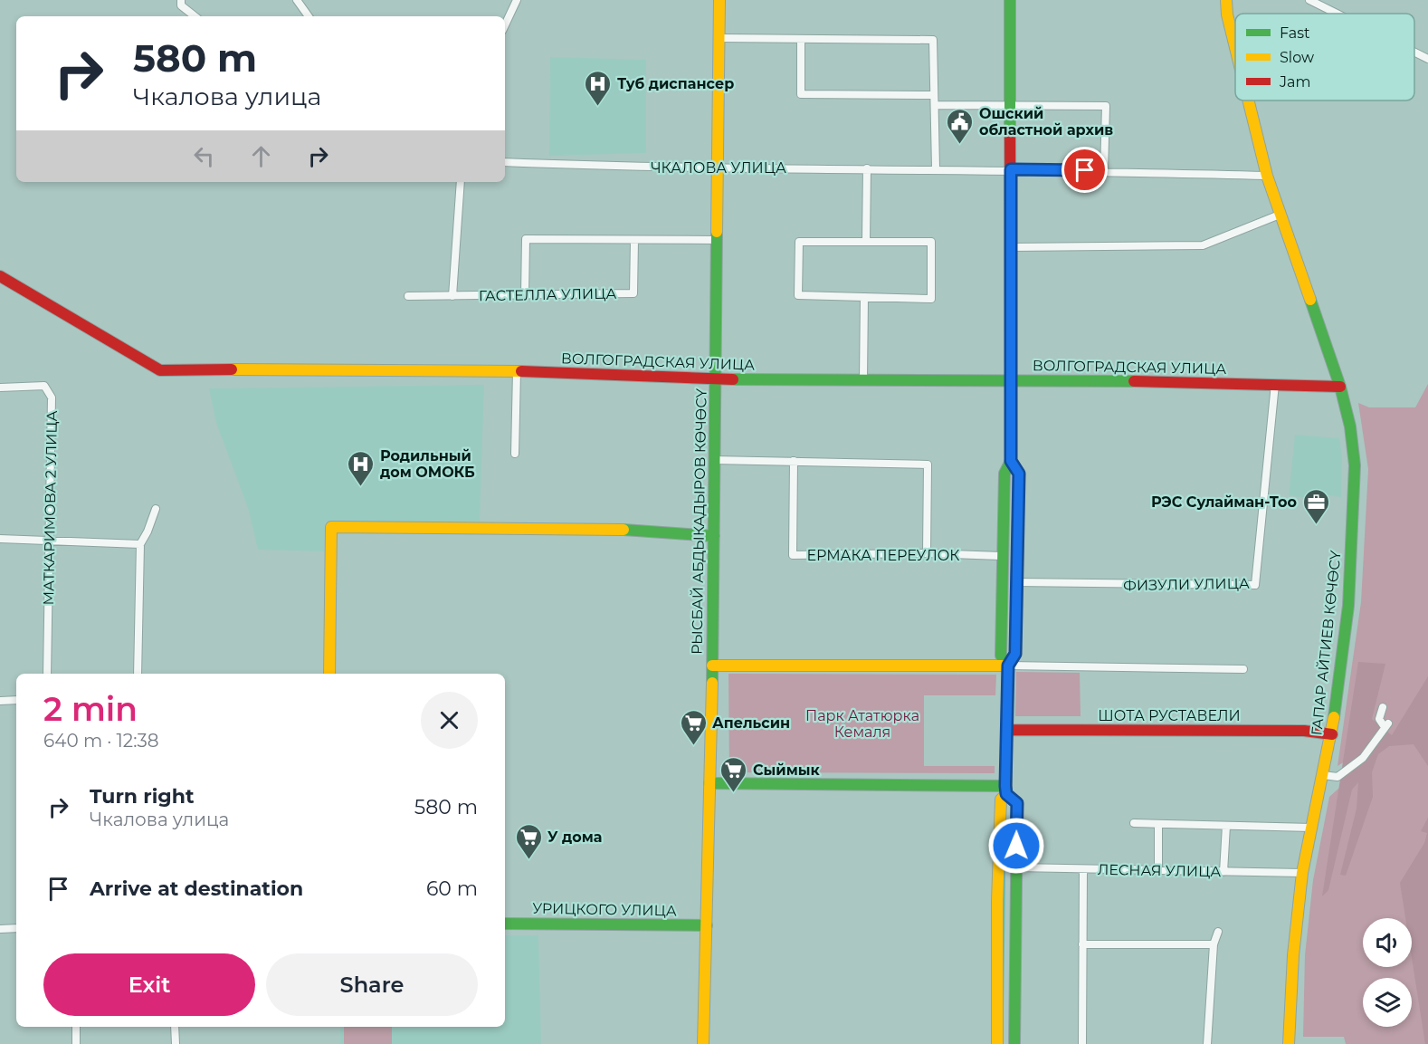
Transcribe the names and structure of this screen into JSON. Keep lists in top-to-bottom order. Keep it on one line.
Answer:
{"streets":{"street":["ЧКАЛОВА УЛИЦА","ГАСТЕЛЛА УЛИЦА","ВОЛГОГРАДСКАЯ УЛИЦА","МАТКАРИМОВА 2 УЛИЦА","РЫСБАЙ АБДЫКАДЫРОВ КӨЧӨСҮ","ЕРМАКА ПЕРЕУЛОК","ФИЗУЛИ УЛИЦА","ГАПАР АЙТИЕВ КӨЧӨСҮ","ШОТА РУСТАВЕЛИ","ЛЕСНАЯ УЛИЦА","УРИЦКОГО УЛИЦА"]},"crossings":[["ЧКАЛОВА УЛИЦА","РЫСБАЙ АБДЫКАДЫРОВ КӨЧӨСҮ"],["ЧКАЛОВА УЛИЦА","ГАПАР АЙТИЕВ КӨЧӨСҮ"],["ВОЛГОГРАДСКАЯ УЛИЦА","РЫСБАЙ АБДЫКАДЫРОВ КӨЧӨСҮ"],["ВОЛГОГРАДСКАЯ УЛИЦА","ФИЗУЛИ УЛИЦА"],["ВОЛГОГРАДСКАЯ УЛИЦА","ГАПАР АЙТИЕВ КӨЧӨСҮ"],["РЫСБАЙ АБДЫКАДЫРОВ КӨЧӨСҮ","УРИЦКОГО УЛИЦА"],["ГАПАР АЙТИЕВ КӨЧӨСҮ","ШОТА РУСТАВЕЛИ"],["ГАПАР АЙТИЕВ КӨЧӨСҮ","ЛЕСНАЯ УЛИЦА"]],"parks":["Парк Ататюрка Кемаля"],"places":{"hospital":["Туб диспансер","Родильный дом ОМОКБ"],"public building":["Ошский областной архив"],"office":["РЭС Сулайман-Тоо"],"supermarket":["Апельсин","Сыймык","У дома"]},"legend":["Fast","Slow","Jam"],"page":{"turn":["580 m","Чкалова улица"],"heading":["2 min","640 m · 12:38"],"list":[{"name":"Turn right","note":"Чкалова улица","value":"580 m"},{"name":"Arrive at destination","value":"60 m"}],"buttons":["Exit","Share"]}}
